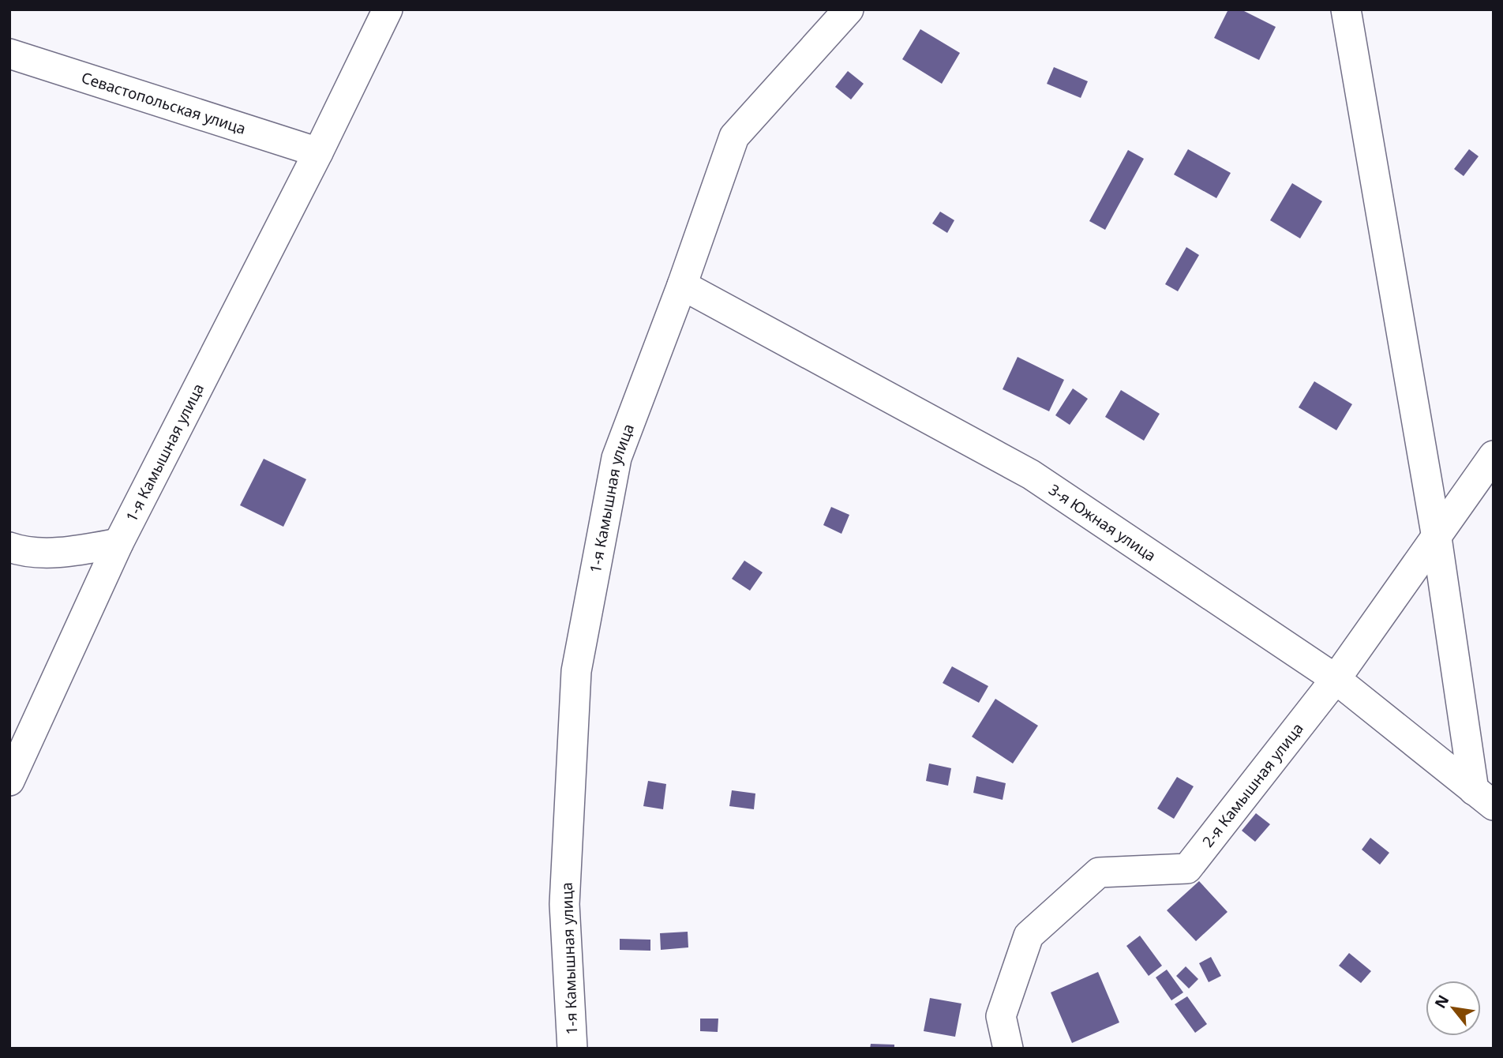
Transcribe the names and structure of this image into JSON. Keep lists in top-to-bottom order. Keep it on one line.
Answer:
{"streets":{"street":["Севастопольская улица","1-я Камышная улица","3-я Южная улица","2-я Камышная улица"]},"crossings":[["Севастопольская улица","1-я Камышная улица"],["1-я Камышная улица","3-я Южная улица"],["3-я Южная улица","2-я Камышная улица"]],"north":"top left"}
